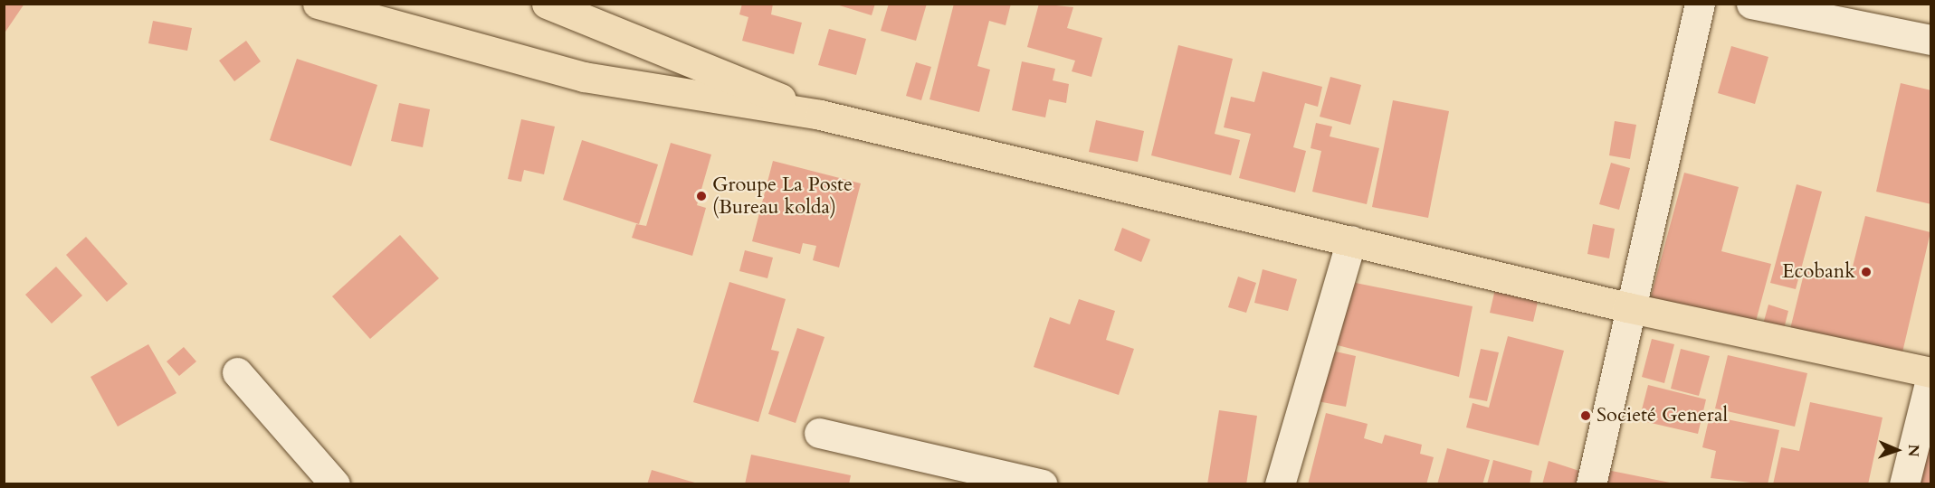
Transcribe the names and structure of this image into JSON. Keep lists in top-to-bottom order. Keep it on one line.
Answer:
{"places":["Groupe La Poste (Bureau kolda)","Ecobank","Societé General"],"north":"right"}
